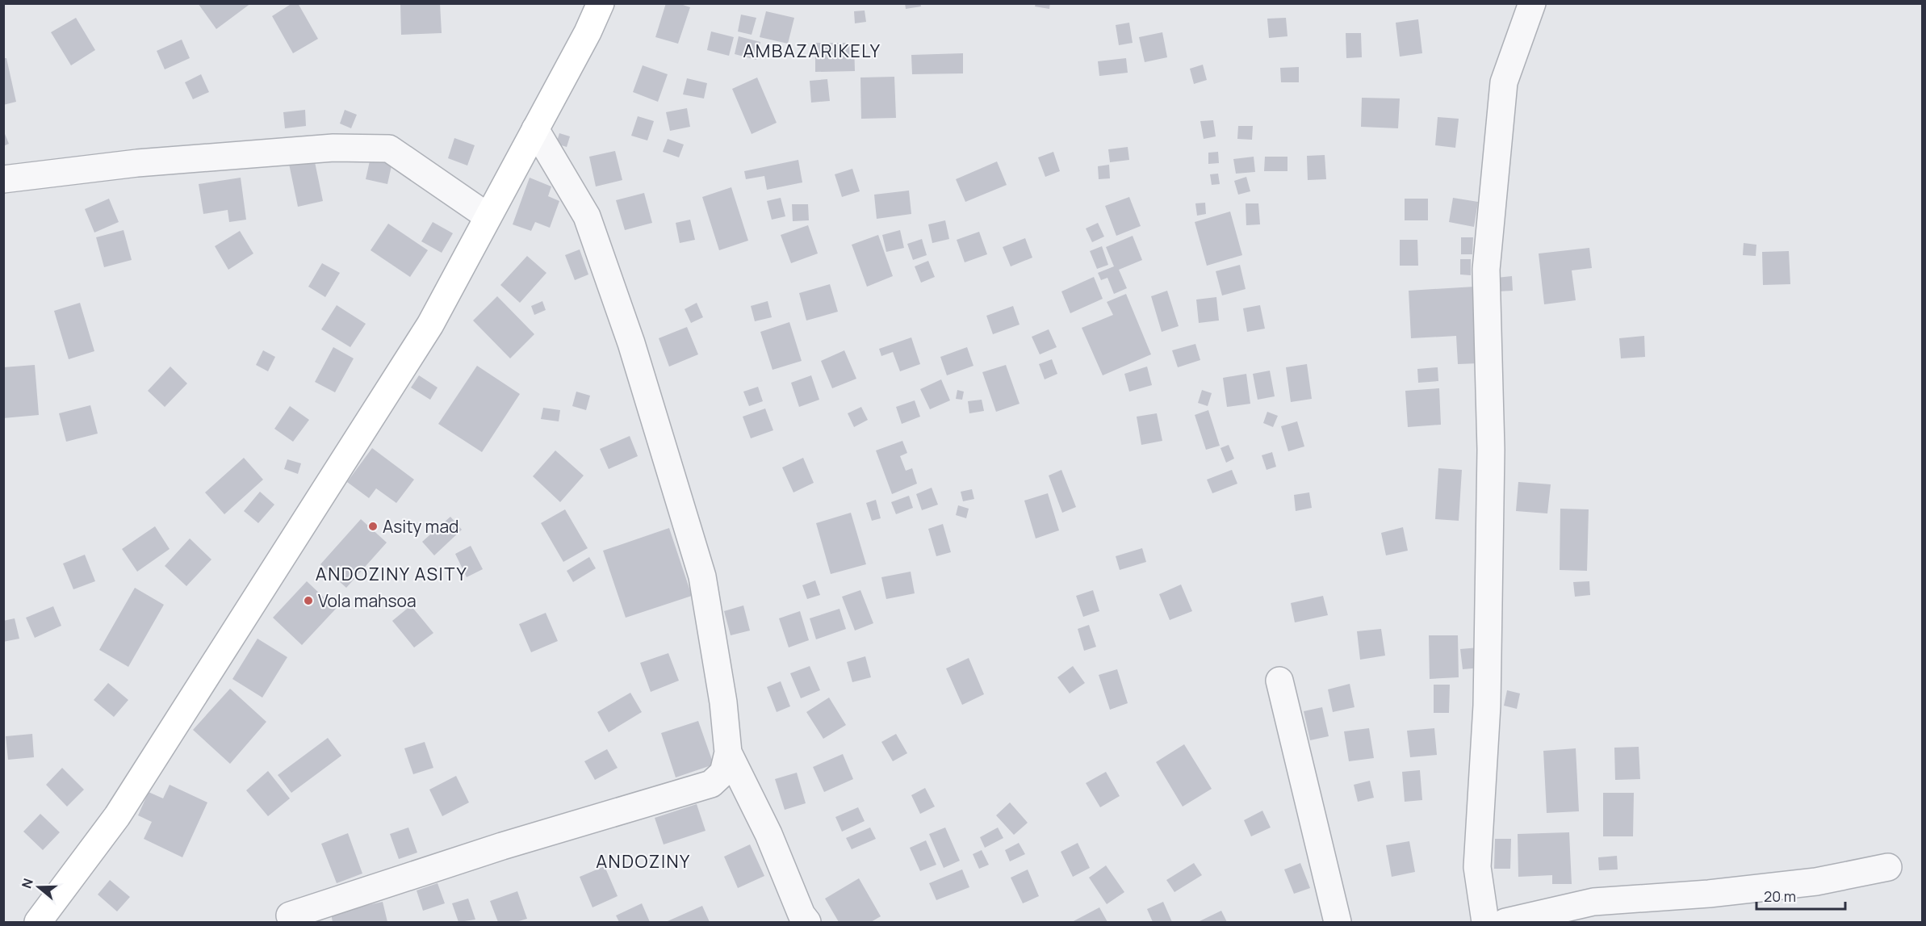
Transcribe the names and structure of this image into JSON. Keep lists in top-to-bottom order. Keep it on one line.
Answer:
{"districts":["AMBAZARIKELY","ANDOZINY ASITY","ANDOZINY"],"places":["Asity mad","Vola mahsoa"],"scale_bar":"20 m","north":"left"}
